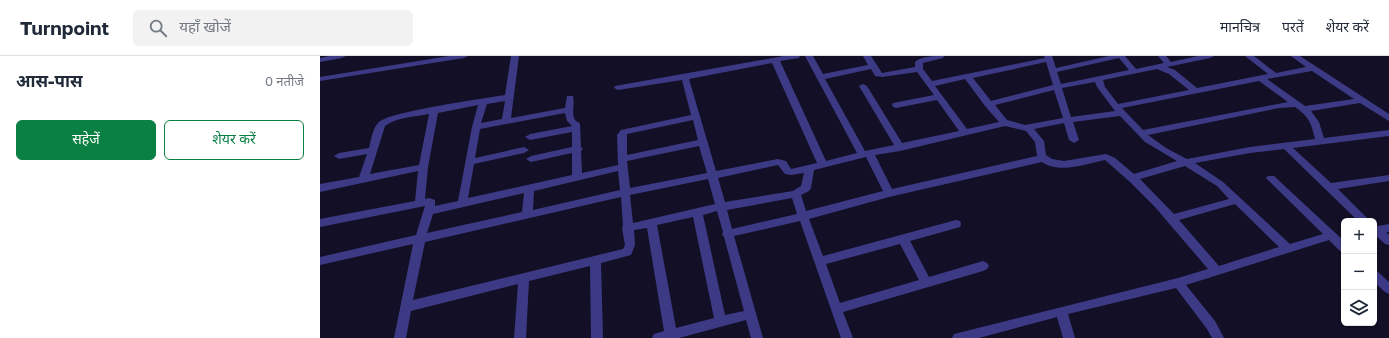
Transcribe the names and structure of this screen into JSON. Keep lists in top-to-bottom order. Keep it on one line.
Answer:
{"page":{"header":"Turnpoint","search":"यहाँ खोजें","nav":["मानचित्र","परतें","शेयर करें"],"heading":["आस-पास","0 नतीजे"],"buttons":["सहेजें","शेयर करें"],"map_buttons":["+","−"]}}
